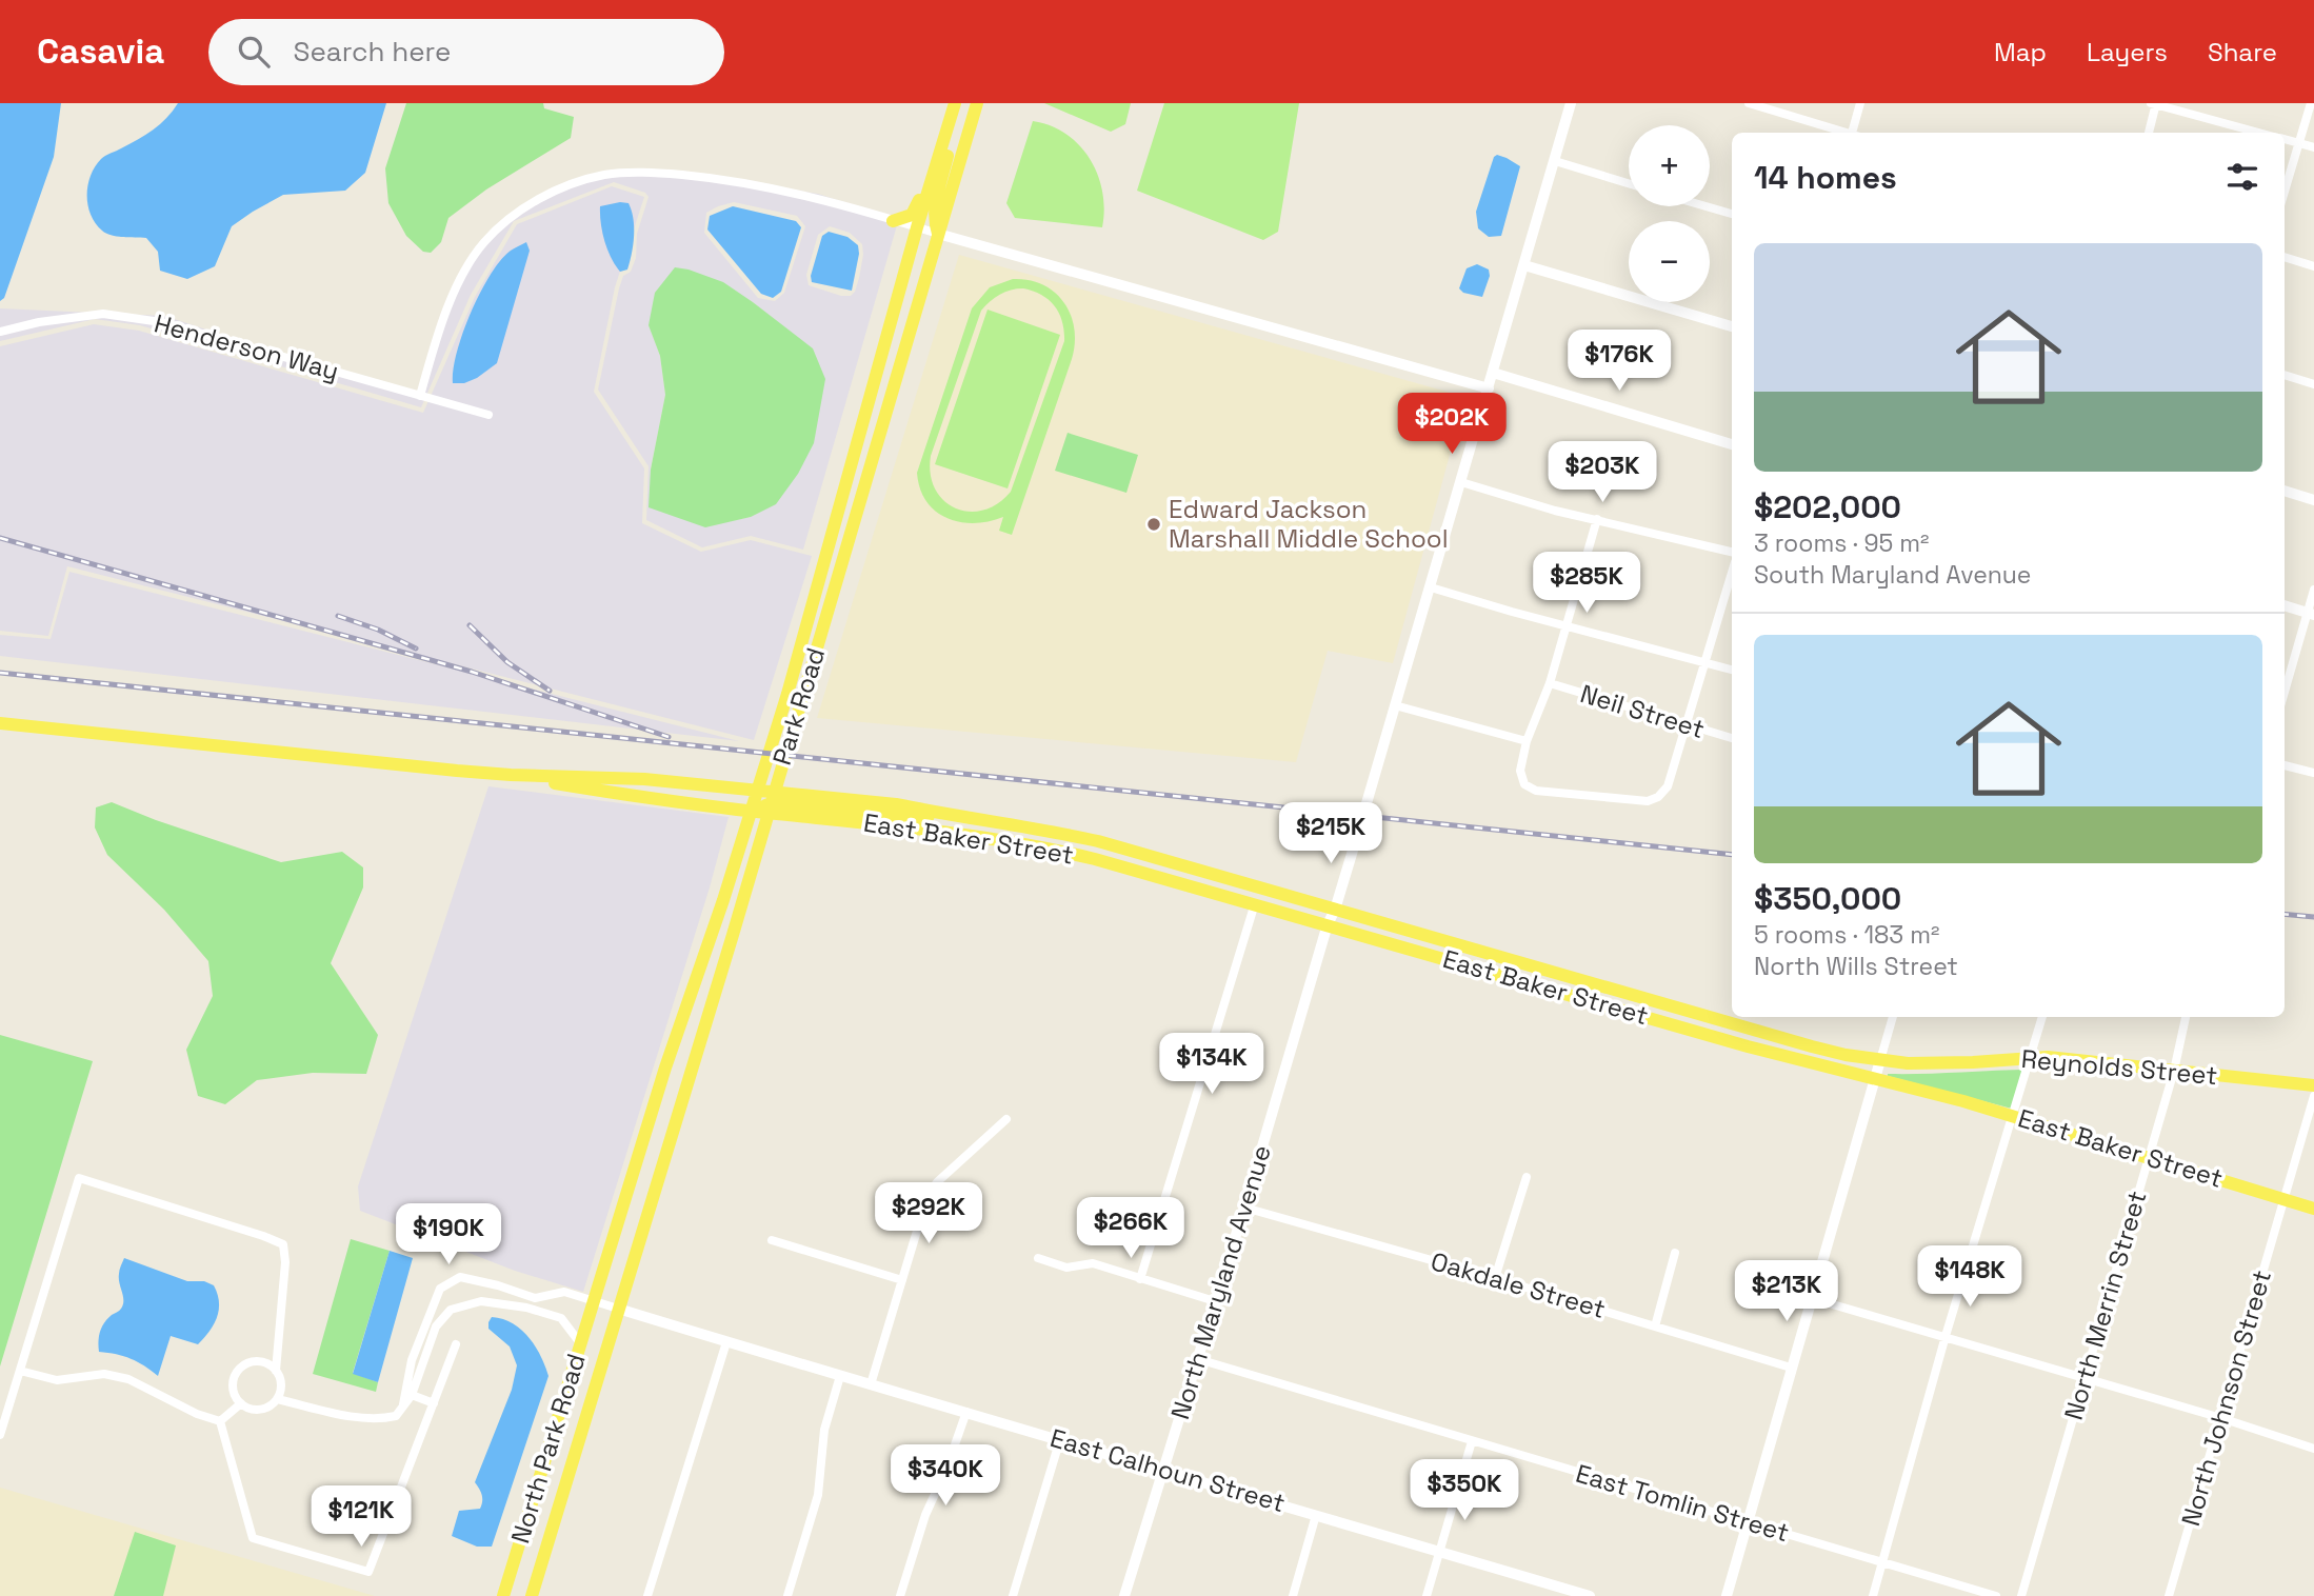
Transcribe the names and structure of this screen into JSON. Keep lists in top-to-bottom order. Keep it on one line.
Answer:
{"streets":{"main road":["Park Road","East Baker Street","Reynolds Street","North Park Road"],"street":["Henderson Way","Neil Street","North Maryland Avenue","Oakdale Street","North Merrin Street","North Johnson Street","East Calhoun Street","East Tomlin Street"]},"crossings":[["Park Road","East Baker Street"],["Park Road","North Park Road"],["Park Road","East Calhoun Street"],["East Baker Street","Reynolds Street"],["East Baker Street","North Maryland Avenue"],["East Baker Street","North Merrin Street"],["East Baker Street","North Johnson Street"],["Reynolds Street","North Merrin Street"],["North Maryland Avenue","Oakdale Street"],["North Maryland Avenue","East Calhoun Street"],["North Maryland Avenue","East Tomlin Street"],["North Park Road","East Calhoun Street"]],"places":["Edward Jackson Marshall Middle School"],"page":{"header":"Casavia","search":"Search here","nav":["Map","Layers","Share"],"map_buttons":["+","−"],"heading":"14 homes","list":[{"name":"$202,000","note":"3 rooms · 95 m² · South Maryland Avenue"},{"name":"$350,000","note":"5 rooms · 183 m² · North Wills Street"}],"price":["$176K","$202K","$203K","$285K","$215K","$134K","$292K","$266K","$190K","$148K","$213K","$340K","$350K","$121K"]}}
